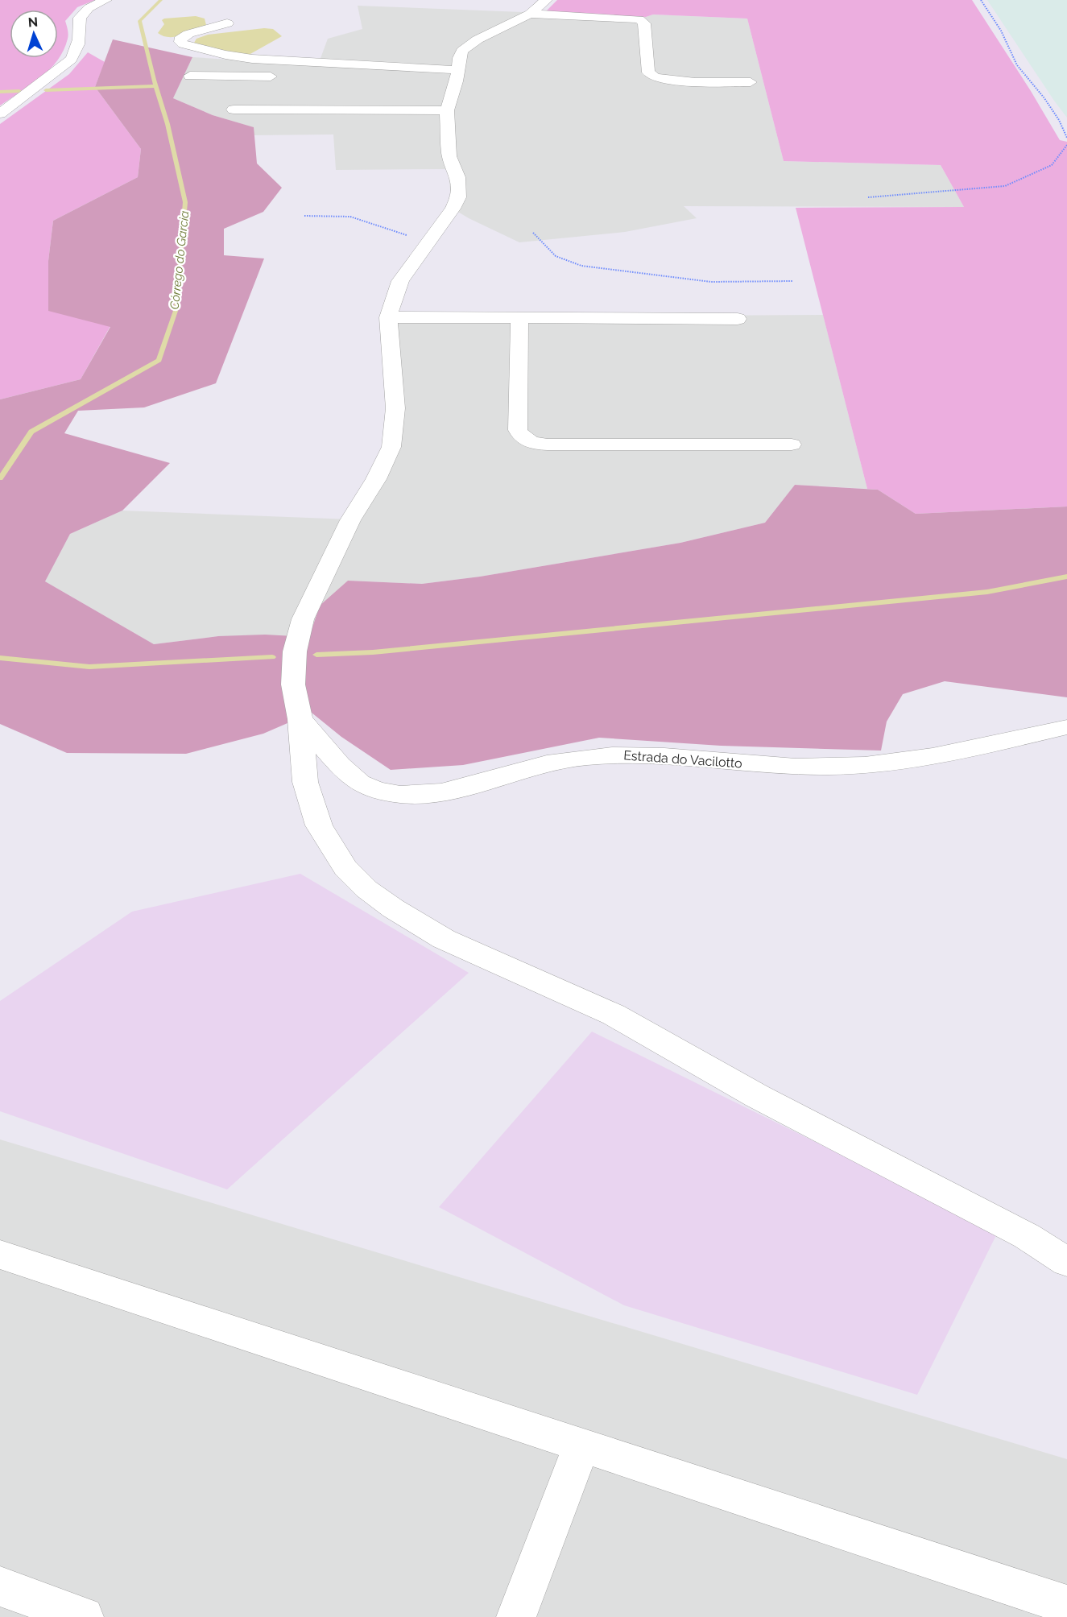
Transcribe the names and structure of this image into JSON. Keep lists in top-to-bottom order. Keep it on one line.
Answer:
{"streets":{"street":["Estrada do Vacilotto"]},"water":["Córrego do Garcia"],"north":"top"}
